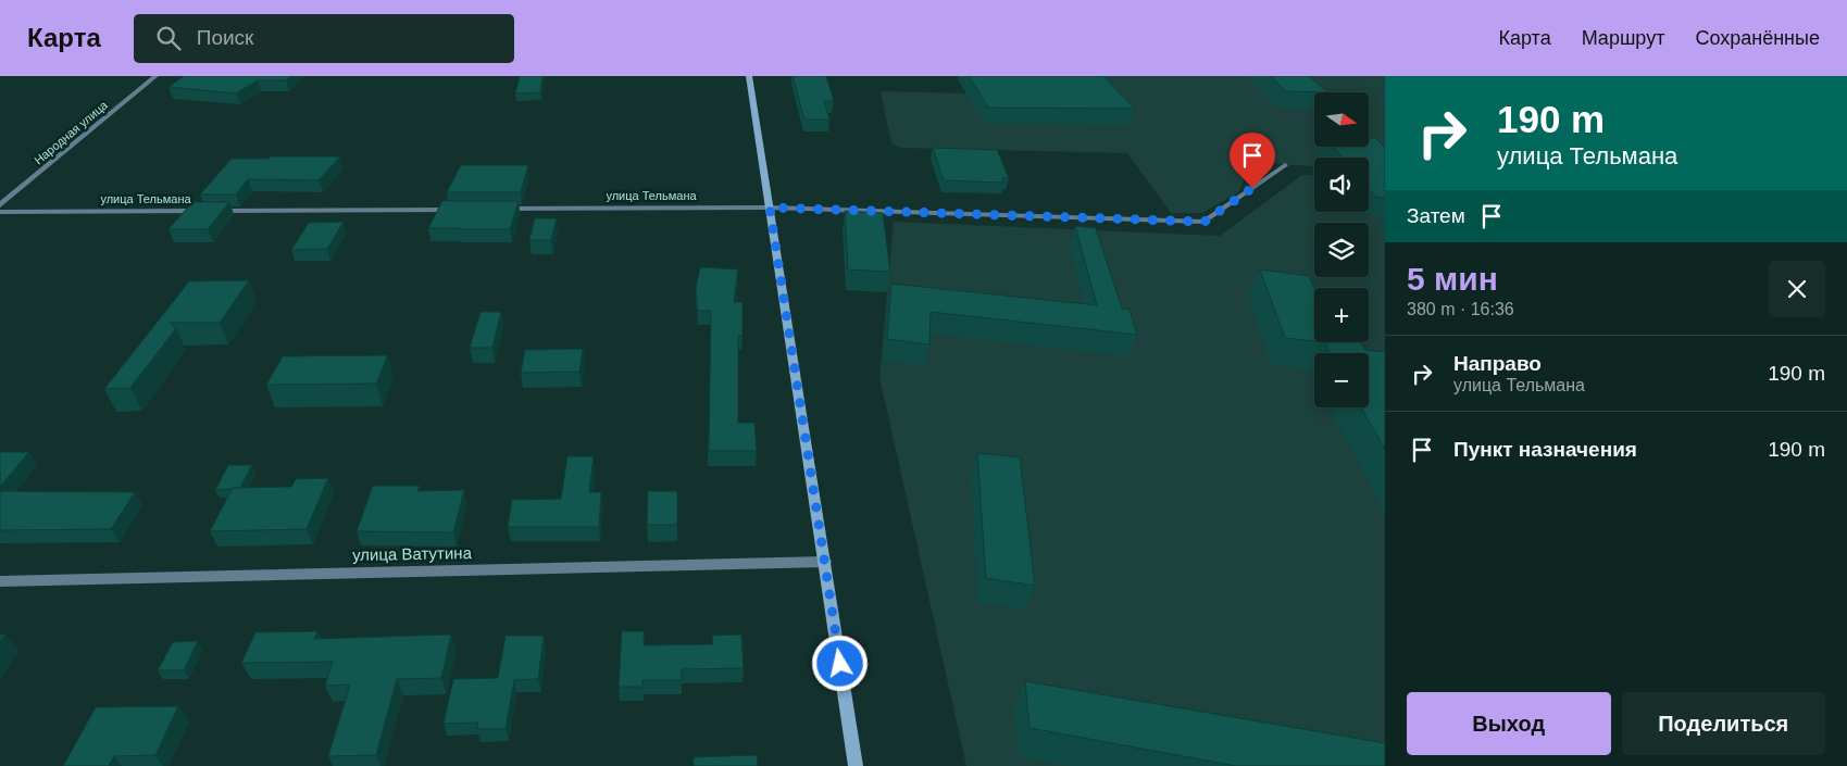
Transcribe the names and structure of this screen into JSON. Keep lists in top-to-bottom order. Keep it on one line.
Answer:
{"streets":{"street":["Народная улица","улица Тельмана","улица Ватутина"]},"north":"right","page":{"header":"Карта","search":"Поиск","nav":["Карта","Маршрут","Сохранённые"],"turn":["190 m","улица Тельмана"],"map_buttons":["+","−"],"then":"Затем","heading":["5 мин","380 m · 16:36"],"list":[{"name":"Направо","note":"улица Тельмана","value":"190 m"},{"name":"Пункт назначения","value":"190 m"}],"buttons":["Выход","Поделиться"]}}
